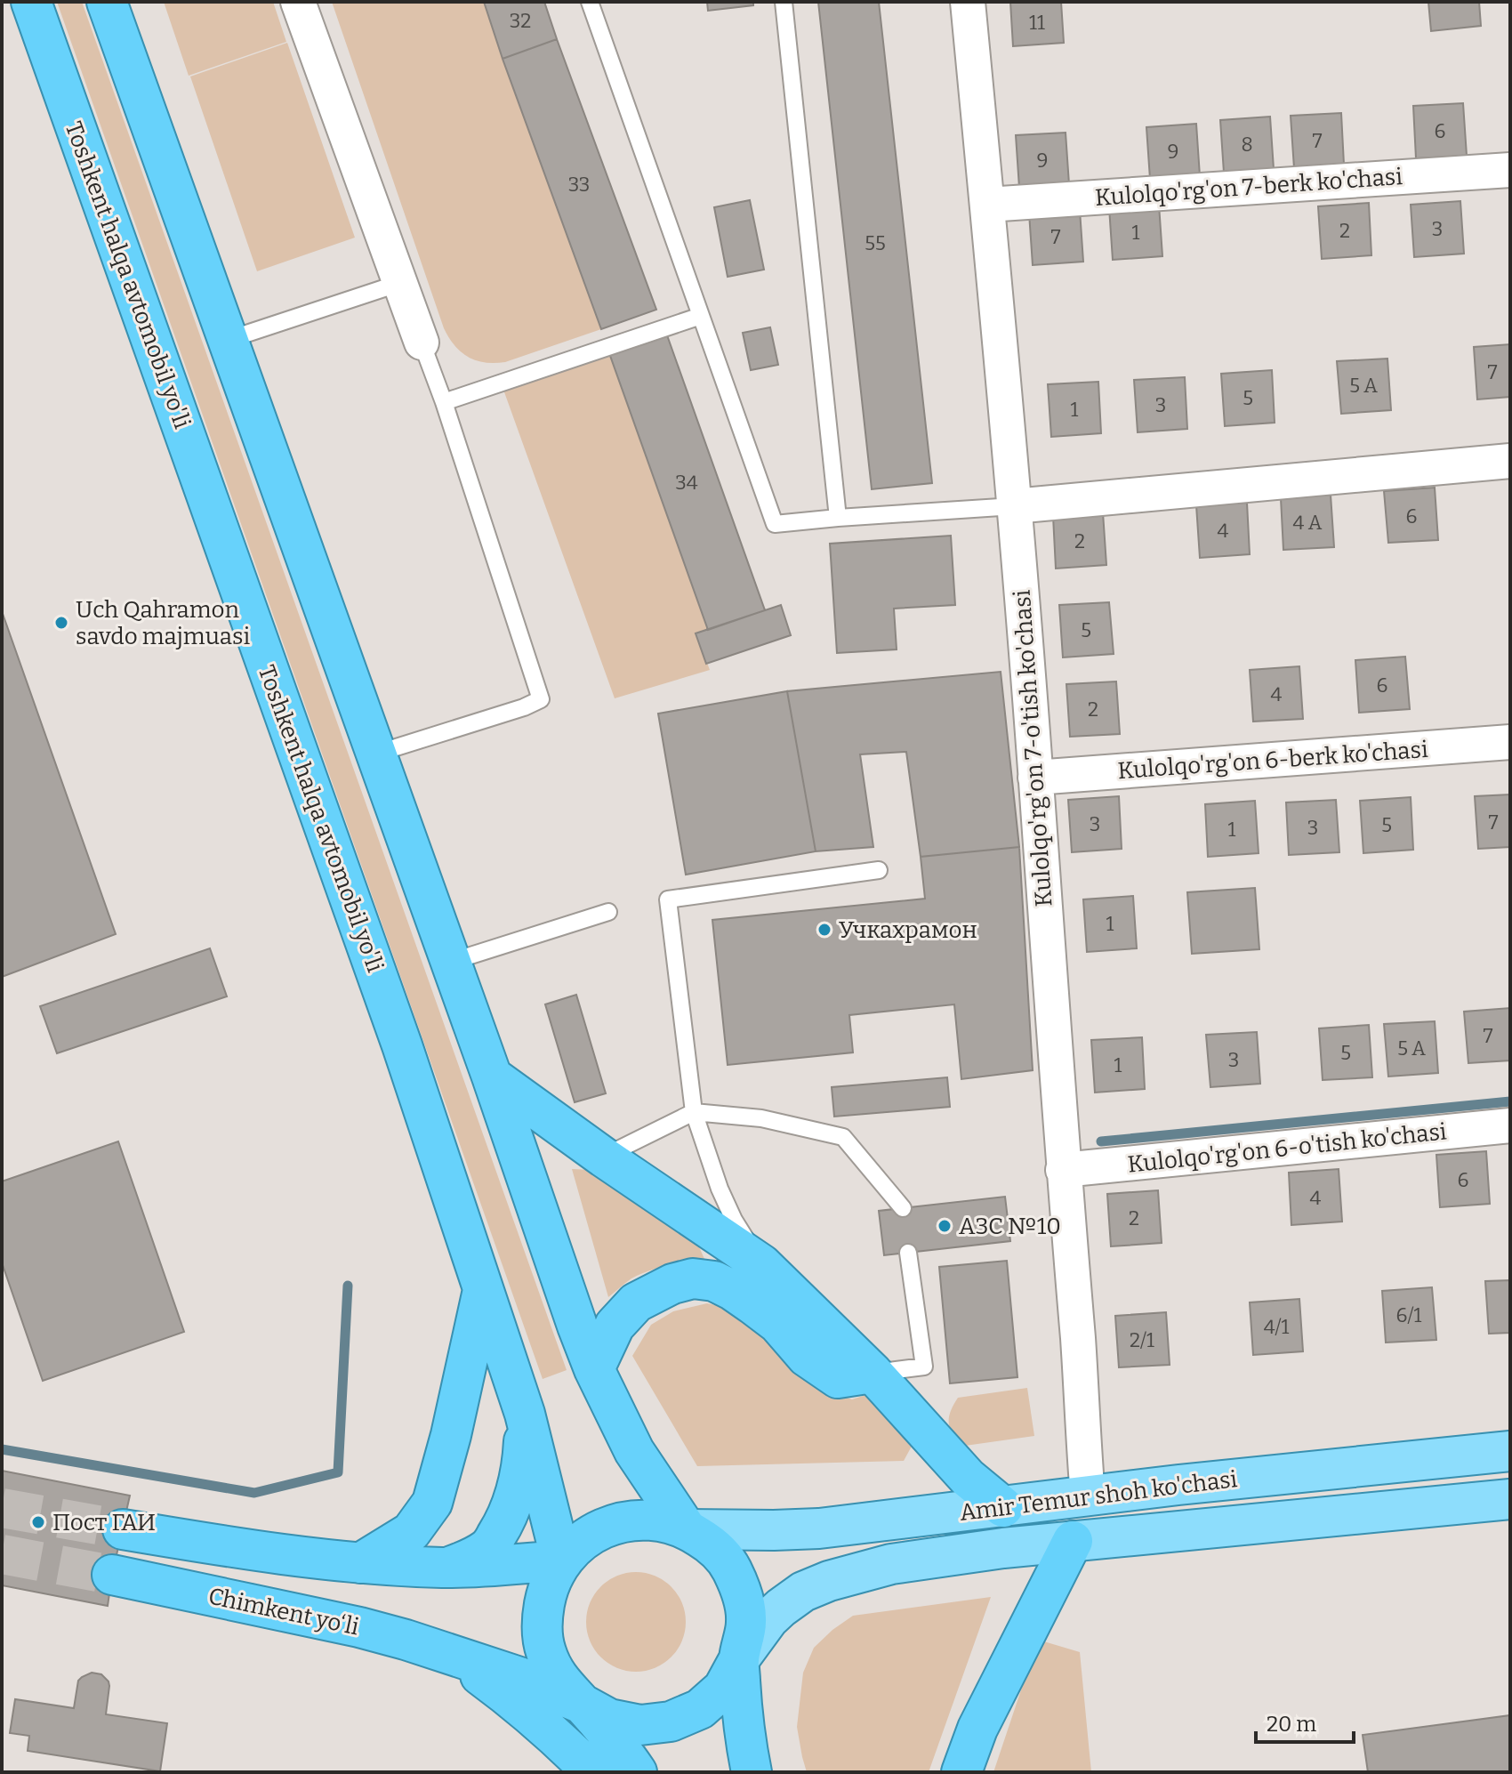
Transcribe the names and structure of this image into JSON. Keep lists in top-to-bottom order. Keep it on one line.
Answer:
{"streets":{"highway":["Toshkent halqa avtomobil yo'li","Chimkent yo‘li"],"main road":["Amir Temur shoh ko'chasi"],"street":["Kulolqo'rg'on 7-berk ko'chasi","Kulolqo'rg'on 7-o'tish ko'chasi","Kulolqo'rg'on 6-berk ko'chasi","Kulolqo'rg'on 6-o'tish ko'chasi"]},"crossings":[["Kulolqo'rg'on 7-berk ko'chasi","Kulolqo'rg'on 7-o'tish ko'chasi"],["Toshkent halqa avtomobil yo'li","Amir Temur shoh ko'chasi"],["Toshkent halqa avtomobil yo'li","Chimkent yo‘li"],["Kulolqo'rg'on 7-o'tish ko'chasi","Kulolqo'rg'on 6-berk ko'chasi"],["Kulolqo'rg'on 7-o'tish ko'chasi","Kulolqo'rg'on 6-o'tish ko'chasi"],["Kulolqo'rg'on 7-o'tish ko'chasi","Amir Temur shoh ko'chasi"],["Amir Temur shoh ko'chasi","Chimkent yo‘li"]],"places":["Uch Qahramon savdo majmuasi","Учкахрамон","АЗС №10","Пост ГАИ"],"house_numbers":["32","11","6","7","8","9","9","33","3","2","1","7","55","7","5 A","5","3","1","34","6","4 A","4","2","5","6","4","2","7","3","5","3","1","1","7","5 A","5","3","1","6","4","2","6/1","4/1","2/1"],"scale_bar":"20 m"}
